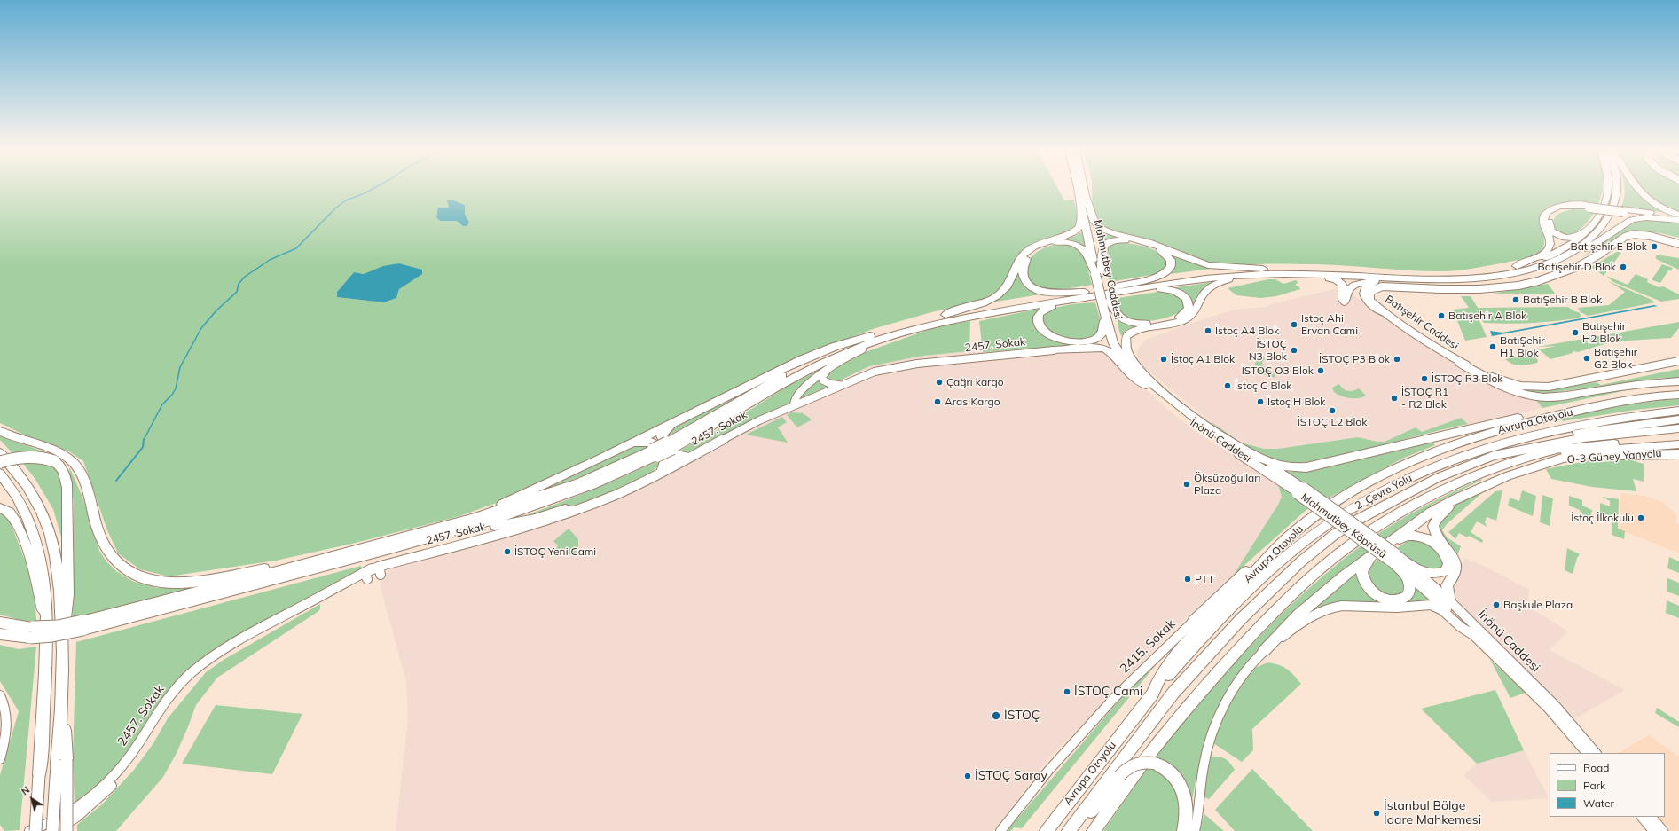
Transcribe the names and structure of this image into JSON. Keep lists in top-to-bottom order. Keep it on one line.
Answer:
{"streets":{"highway":["Mahmutbey Caddesi","Batışehir Caddesi","Avrupa Otoyolu","İnönü Caddesi","O-3 Güney Yanyolu","2. Çevre Yolu","Mahmutbey Köprüsü"],"main road":["2457. Sokak","2415. Sokak"]},"crossings":[["Mahmutbey Caddesi","İnönü Caddesi"],["Avrupa Otoyolu","2. Çevre Yolu"],["İnönü Caddesi","Mahmutbey Köprüsü"]],"places":["Batışehir E Blok","Batışehir D Blok","BatıŞehir B Blok","Batışehir A Blok","Istoç Ahi Ervan Cami","İstoç A4 Blok","Batışehir H2 Blok","BatıŞehir H1 Blok","İSTOÇ N3 Blok","Batışehir G2 Blok","İstoç A1 Blok","İSTOÇ P3 Blok","İSTOÇ O3 Blok","İSTOÇ R3 Blok","Çağrı kargo","İstoç C Blok","İSTOÇ R1 - R2 Blok","Aras Kargo","İstoç H Blok","İSTOÇ L2 Blok","Öksüzoğulları Plaza","İstoç İlkokulu","İSTOÇ Yeni Cami","PTT","Başkule Plaza","İSTOÇ Cami","İSTOÇ","İSTOÇ Saray","İstanbul Bölge İdare Mahkemesi"],"legend":["Road","Park","Water"],"north":"top left"}
